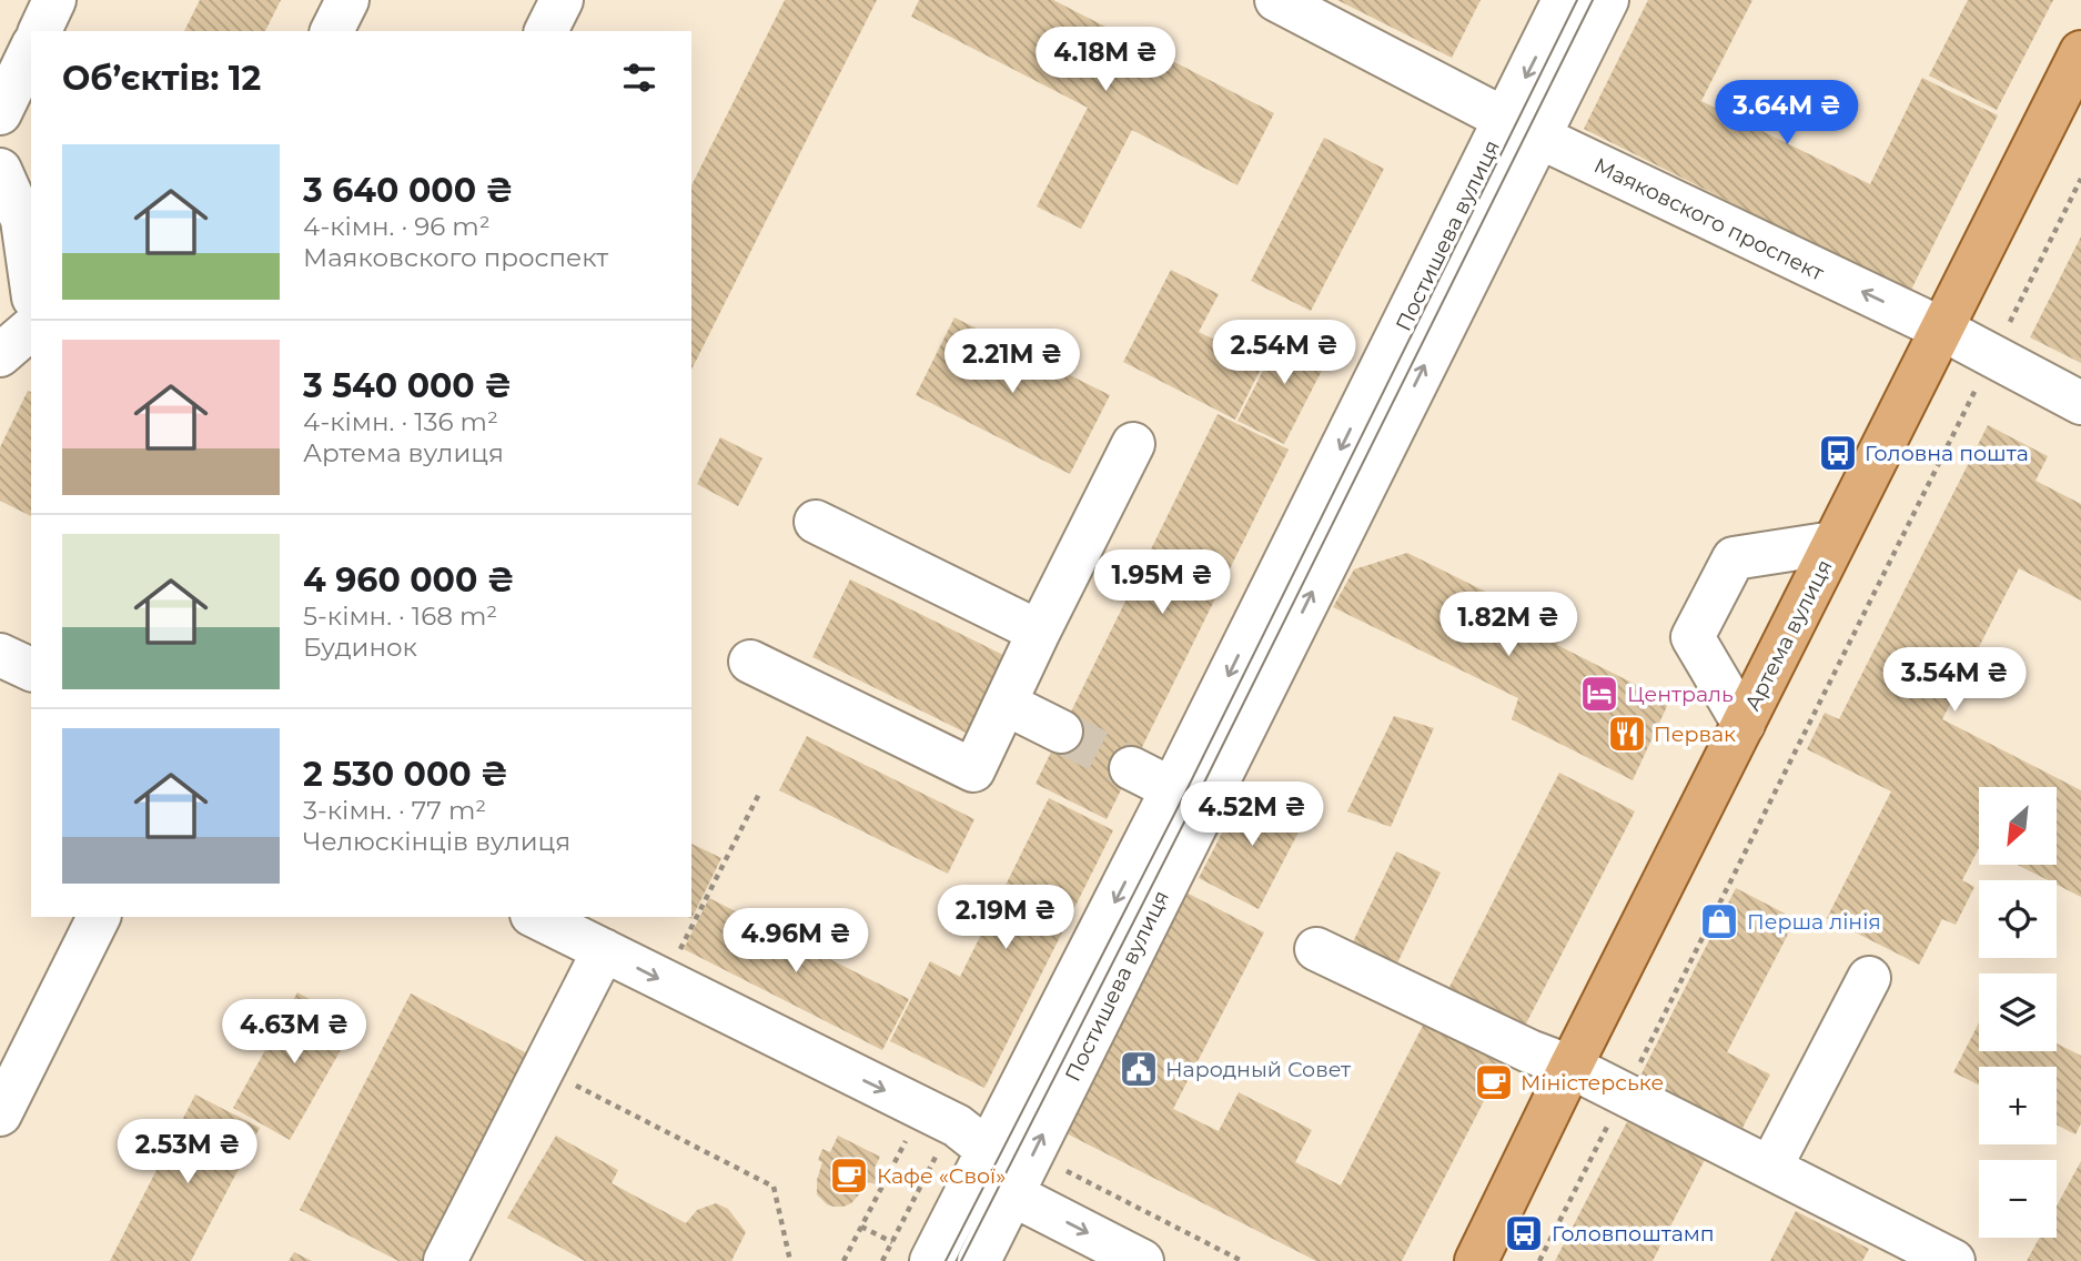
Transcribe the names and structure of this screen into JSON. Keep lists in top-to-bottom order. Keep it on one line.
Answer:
{"streets":{"main road":["Артема вулиця"],"street":["Маяковского проспект","Постишева вулиця"]},"crossings":[["Маяковского проспект","Постишева вулиця"],["Маяковского проспект","Артема вулиця"]],"one_way":["Маяковского проспект"],"places":{"bus stop":["Головна пошта","Головпоштамп"],"hotel":["Централь"],"restaurant":["Первак"],"shop":["Перша лінія"],"public building":["Народный Совет"],"cafe":["Міністерське","Кафе «Свої»"]},"north":"bottom left","page":{"price":["4.18M ₴","3.64M ₴","2.54M ₴","2.21M ₴","1.95M ₴","1.82M ₴","3.54M ₴","4.52M ₴","2.19M ₴","4.96M ₴","4.63M ₴","2.53M ₴"],"heading":"Об’єктів: 12","list":[{"name":"3 640 000 ₴","note":"4-кімн. · 96 m² · Маяковского проспект"},{"name":"3 540 000 ₴","note":"4-кімн. · 136 m² · Артема вулиця"},{"name":"4 960 000 ₴","note":"5-кімн. · 168 m² · Будинок"},{"name":"2 530 000 ₴","note":"3-кімн. · 77 m² · Челюскінців вулиця"}],"map_buttons":["+","−"]}}
